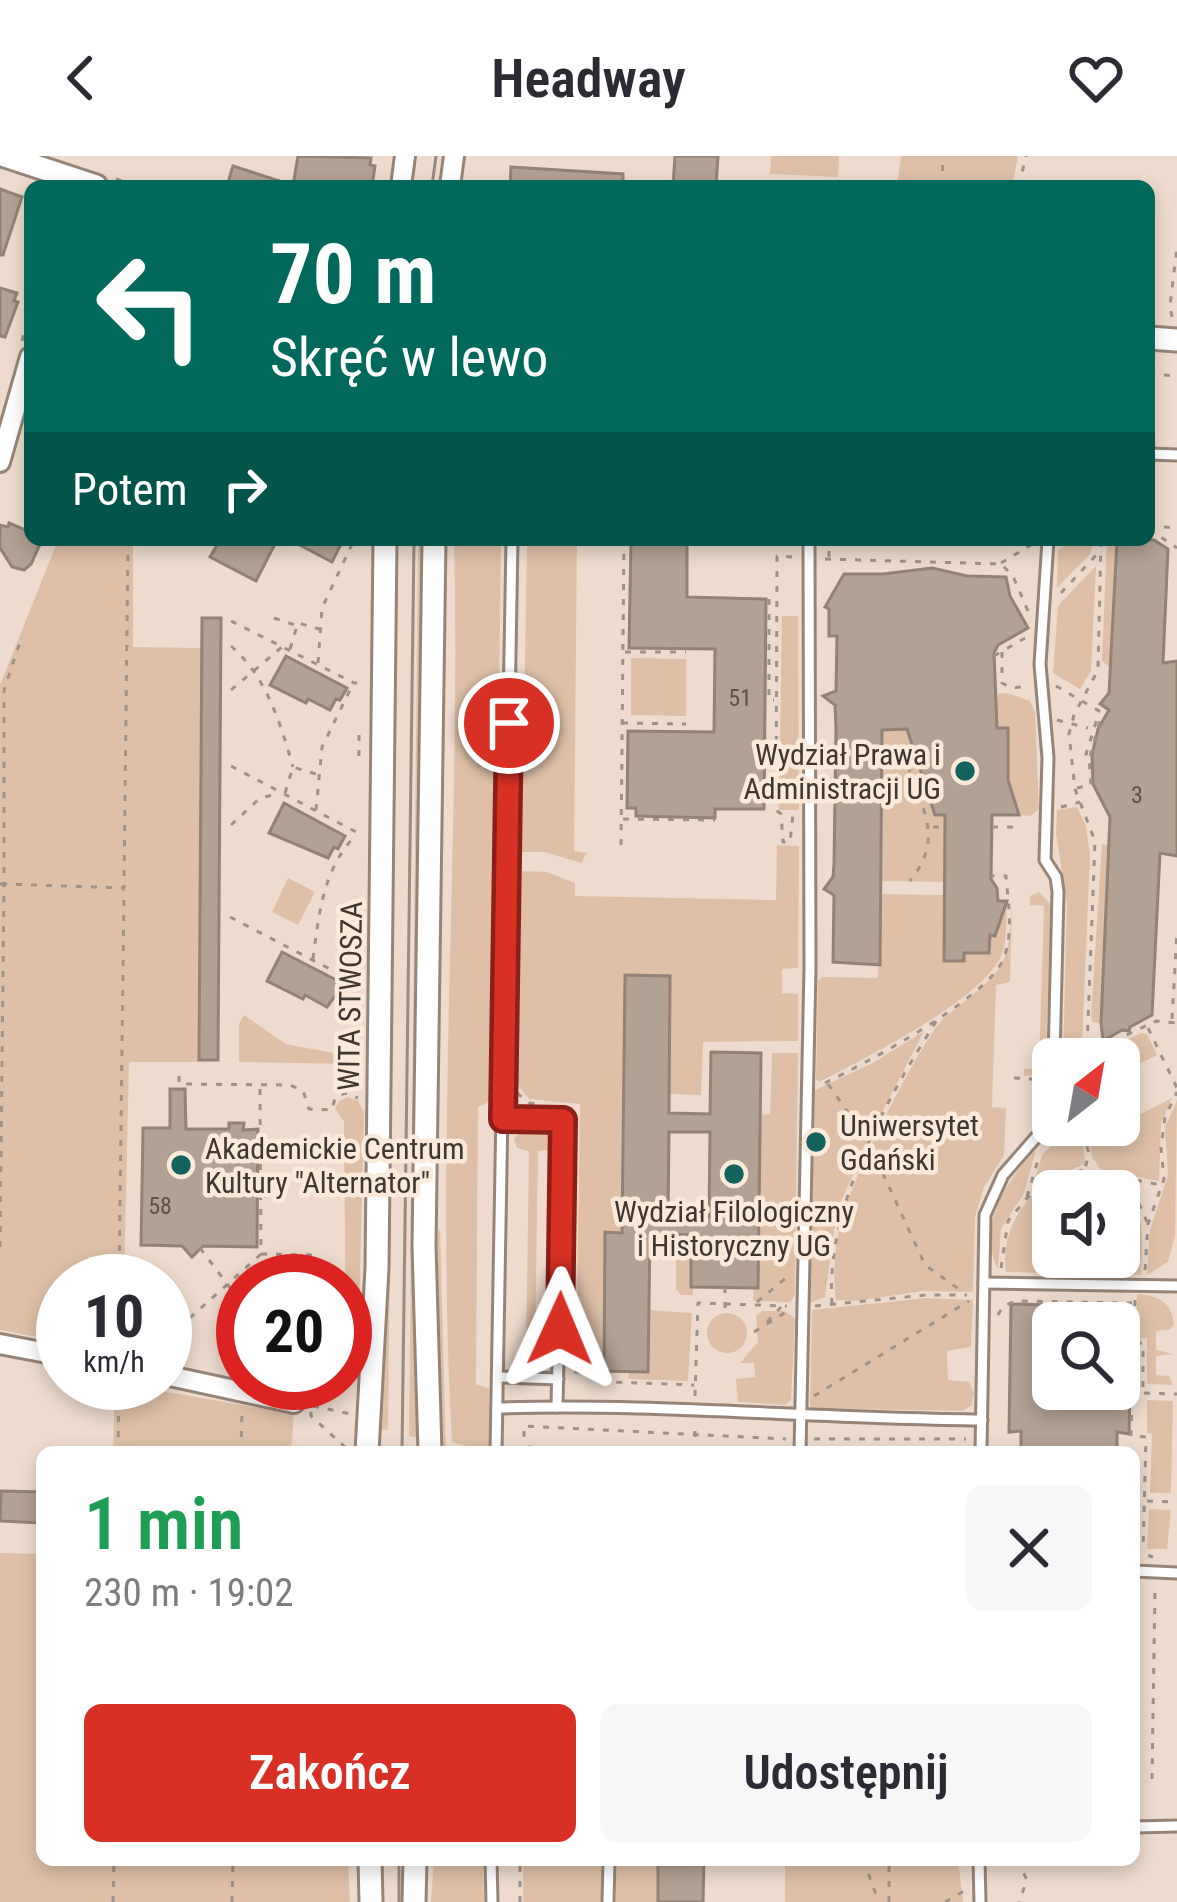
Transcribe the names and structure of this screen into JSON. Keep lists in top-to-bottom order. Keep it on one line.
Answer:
{"streets":{"street":["WITA STWOSZA"]},"places":["Wydział Prawa i Administracji UG","Uniwersytet Gdański","Akademickie Centrum Kultury \"Alternator\"","Wydział Filologiczny i Historyczny UG"],"house_numbers":["51","3","58"],"north":"top right","page":{"header":"Headway","turn":["70 m","Skręć w lewo"],"then":"Potem","speed":"10 km/h","limit":"20","heading":["1 min","230 m · 19:02"],"buttons":["Zakończ","Udostępnij"]}}
